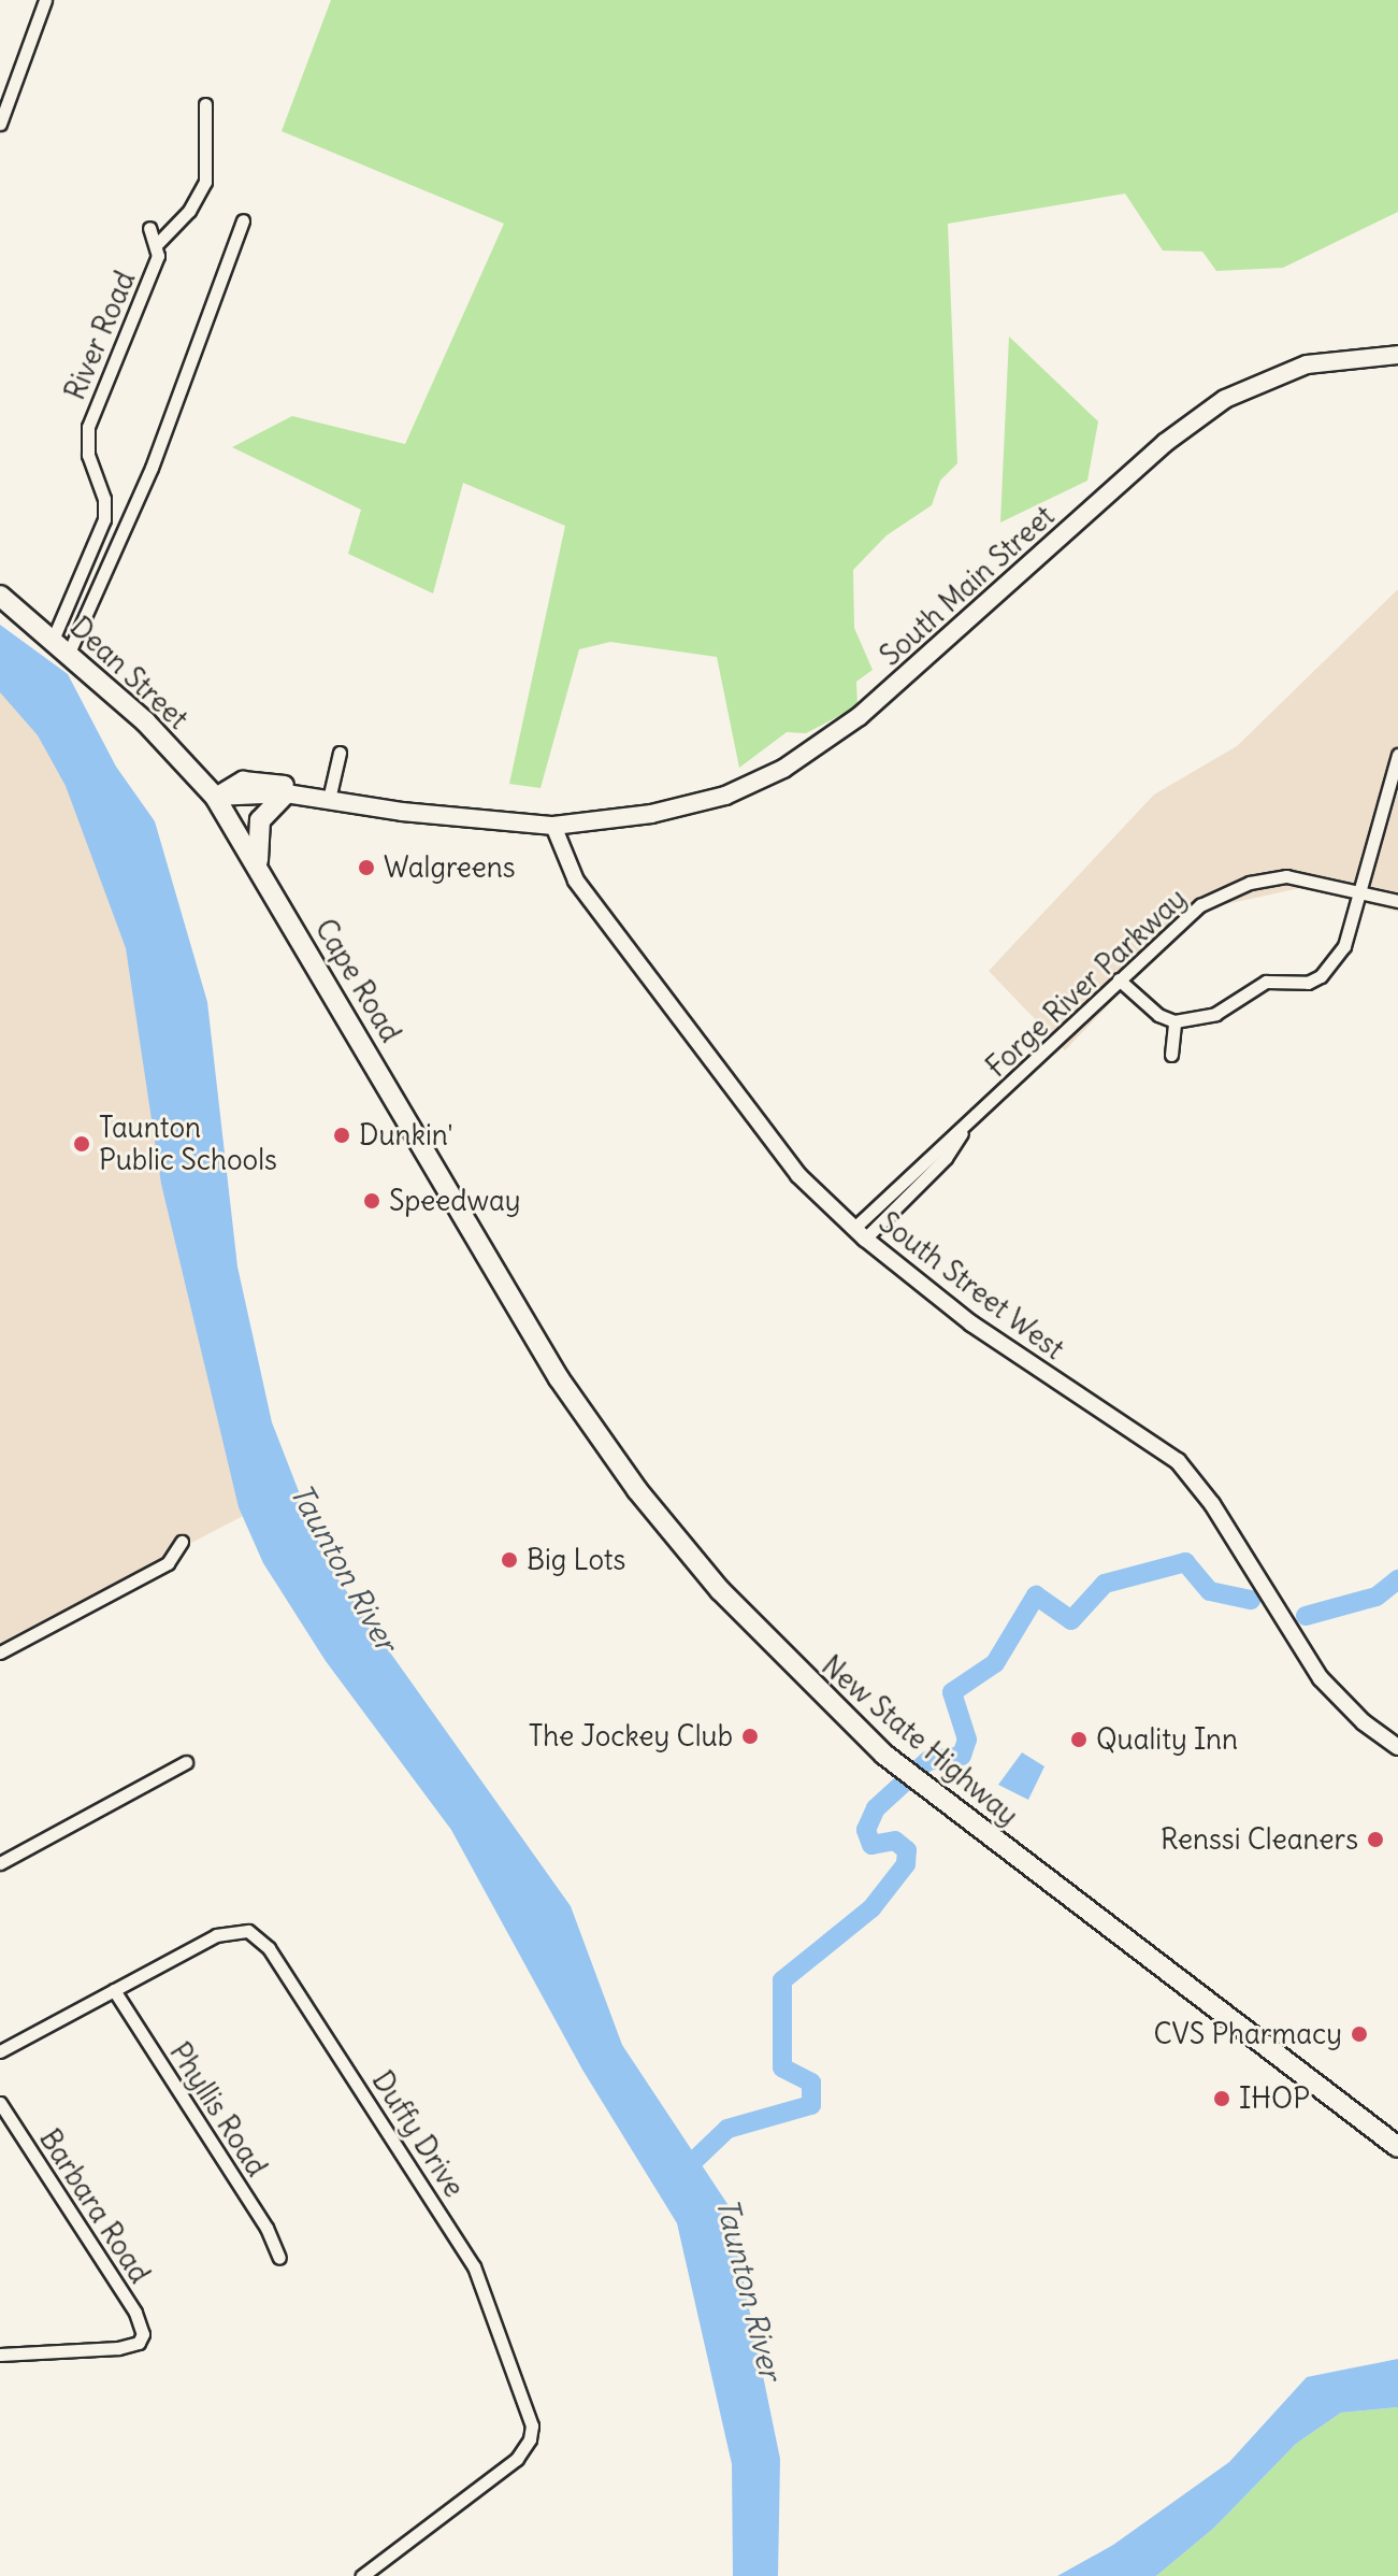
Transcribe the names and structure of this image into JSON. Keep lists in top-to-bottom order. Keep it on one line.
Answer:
{"streets":{"highway":["Dean Street","Cape Road","New State Highway"],"main road":["South Main Street"],"street":["River Road","Forge River Parkway","South Street West","Phyllis Road","Duffy Drive","Barbara Road"]},"crossings":[["River Road","Dean Street"],["South Main Street","South Street West"],["Dean Street","Cape Road"],["Cape Road","New State Highway"],["Forge River Parkway","South Street West"],["Phyllis Road","Duffy Drive"]],"water":["Taunton River"],"places":["Walgreens","Dunkin'","Taunton Public Schools","Speedway","Big Lots","The Jockey Club","Quality Inn","Renssi Cleaners","CVS Pharmacy","IHOP"]}
